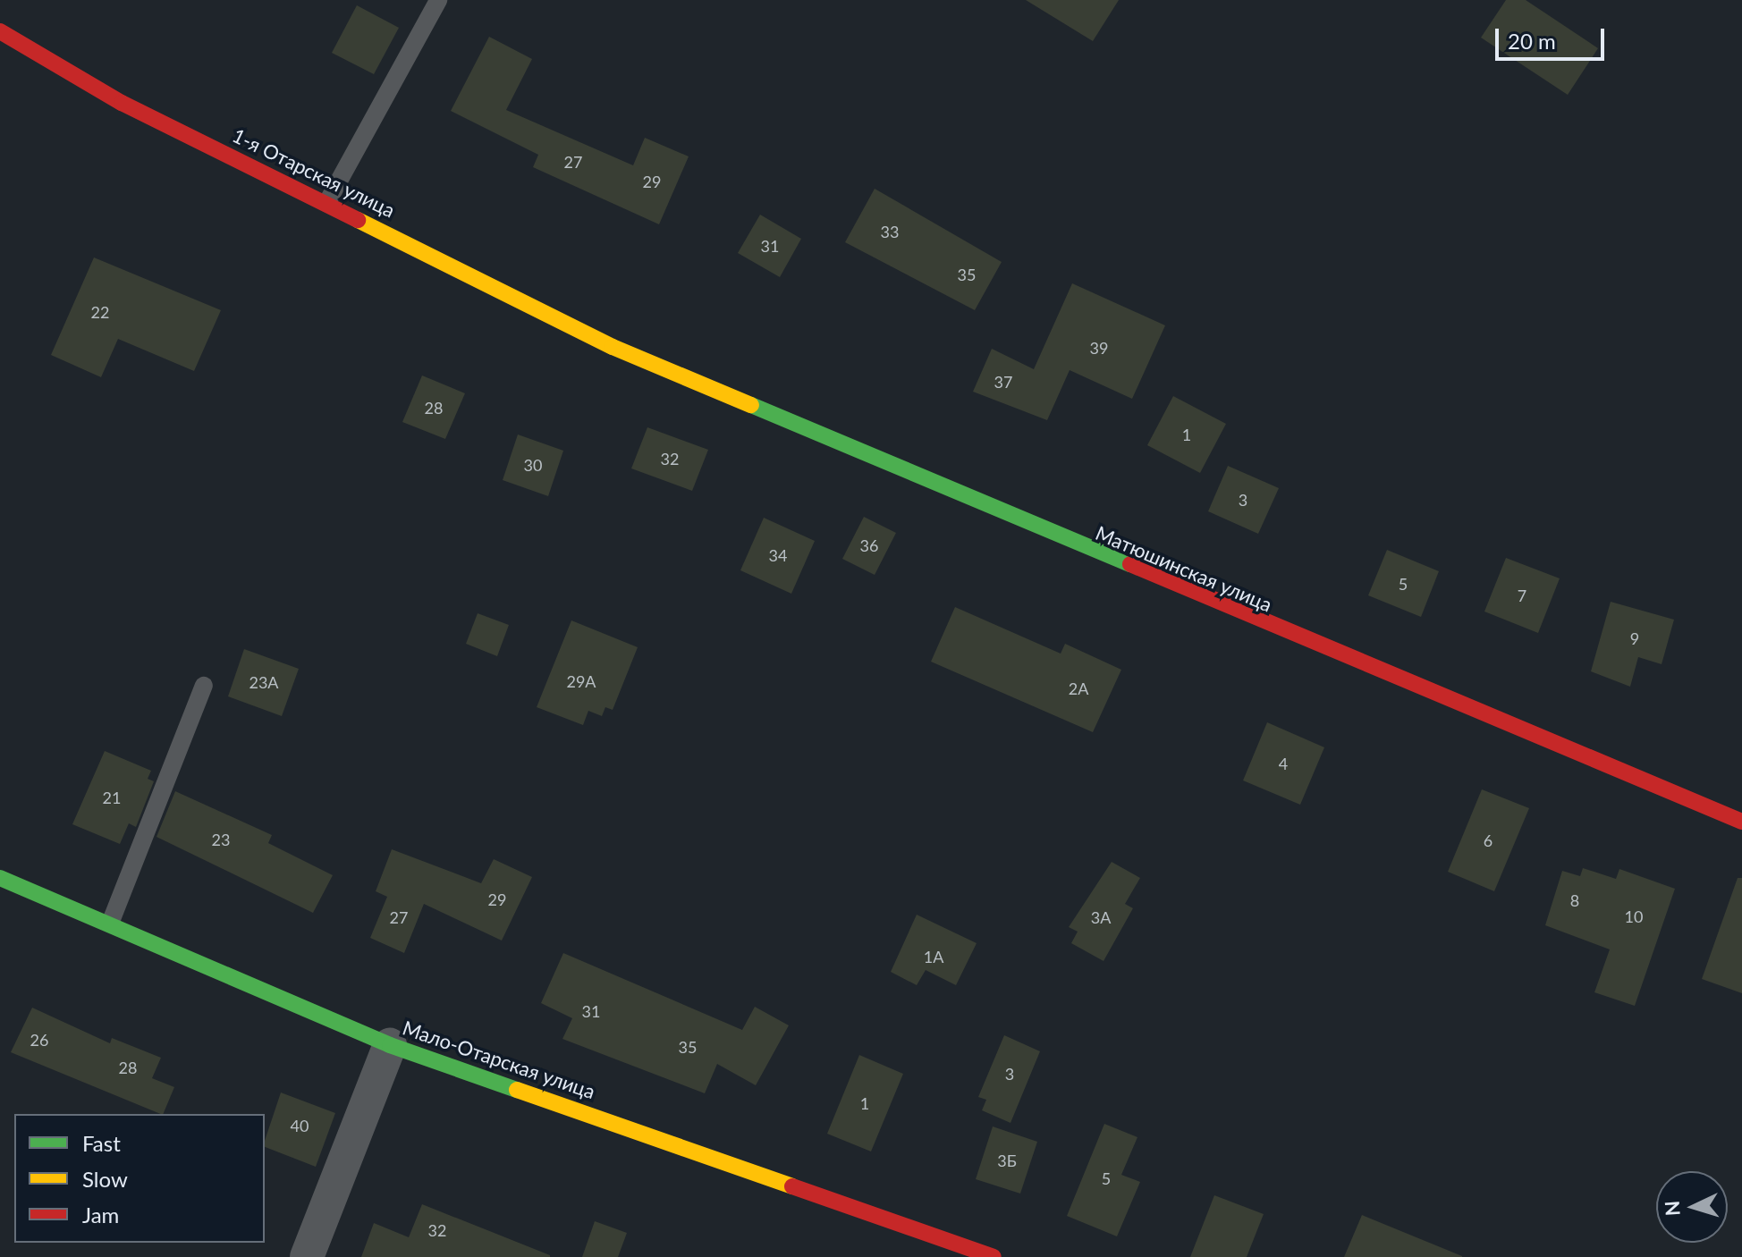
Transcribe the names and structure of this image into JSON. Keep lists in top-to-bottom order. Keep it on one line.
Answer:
{"streets":{"street":["1-я Отарская улица","Матюшинская улица","Мало-Отарская улица"]},"crossings":[["1-я Отарская улица","Матюшинская улица"]],"house_numbers":["27","29","33","31","35","22","39","37","28","1","32","30","3","36","34","5","7","9","29А","23А","2А","4","21","23","6","29","8","10","27","3А","1А","31","26","35","28","3","1","40","3Б","5","32"],"legend":["Fast","Slow","Jam"],"scale_bar":"20 m","north":"left"}
